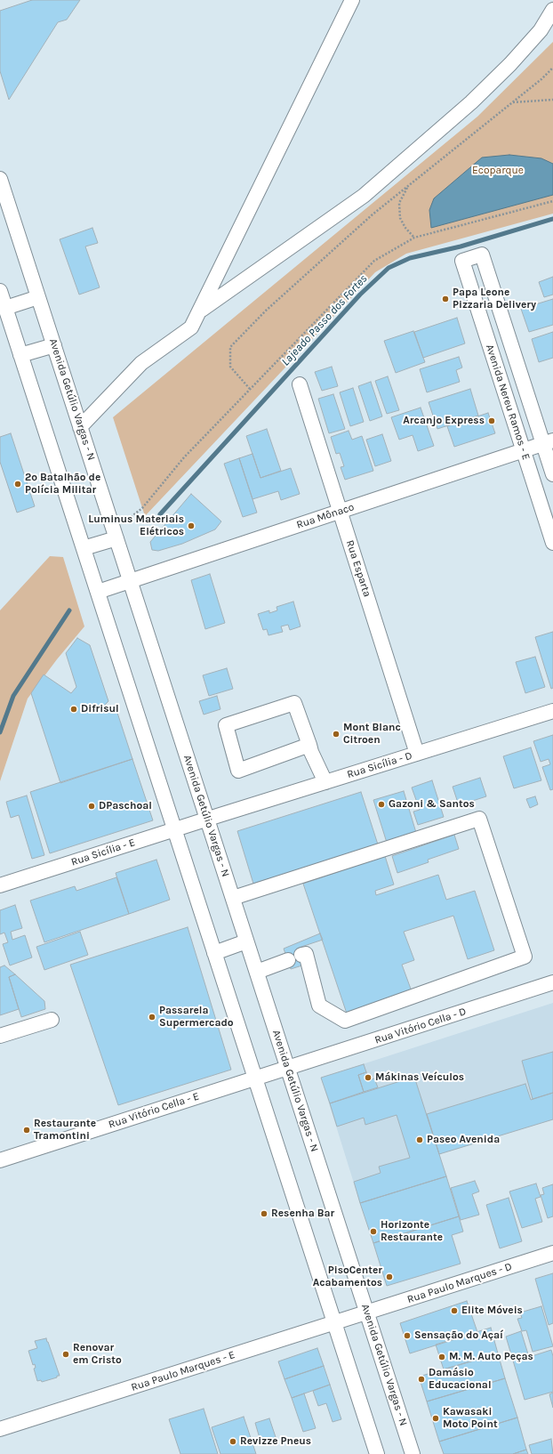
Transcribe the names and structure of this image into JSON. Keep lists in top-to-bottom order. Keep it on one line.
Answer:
{"streets":{"street":["Avenida Getúlio Vargas - N","Avenida Nereu Ramos - E","Rua Mônaco","Rua Esparta","Rua Sicília - D","Rua Sicília - E","Rua Vitório Cella - D","Rua Vitório Cella - E","Rua Paulo Marques - D","Rua Paulo Marques - E"]},"crossings":[["Avenida Getúlio Vargas - N","Rua Mônaco"],["Avenida Getúlio Vargas - N","Rua Sicília - D"],["Avenida Getúlio Vargas - N","Rua Sicília - E"],["Avenida Getúlio Vargas - N","Rua Vitório Cella - D"],["Avenida Getúlio Vargas - N","Rua Vitório Cella - E"],["Avenida Getúlio Vargas - N","Rua Paulo Marques - D"],["Avenida Getúlio Vargas - N","Rua Paulo Marques - E"],["Avenida Nereu Ramos - E","Rua Mônaco"],["Rua Mônaco","Rua Esparta"],["Rua Esparta","Rua Sicília - D"],["Rua Sicília - D","Rua Sicília - E"],["Rua Vitório Cella - D","Rua Vitório Cella - E"],["Rua Paulo Marques - D","Rua Paulo Marques - E"]],"water":["Lajeado Passo dos Fortes"],"parks":["Ecoparque"],"places":["Papa Leone Pizzaria Delivery","Arcanjo Express","2º Batalhão de Polícia Militar","Luminus Materiais Elétricos","Difrisul","Mont Blanc Citroen","Gazoni & Santos","DPaschoal","Passarela Supermercado","Mákinas Veículos","Restaurante Tramontini","Paseo Avenida","Resenha Bar","Horizonte Restaurante","PisoCenter Acabamentos","Elite Móveis","Sensação do Açaí","Renovar em Cristo","M. M. Auto Peças","Damásio Educacional","Kawasaki Moto Point","Revizze Pneus"]}
